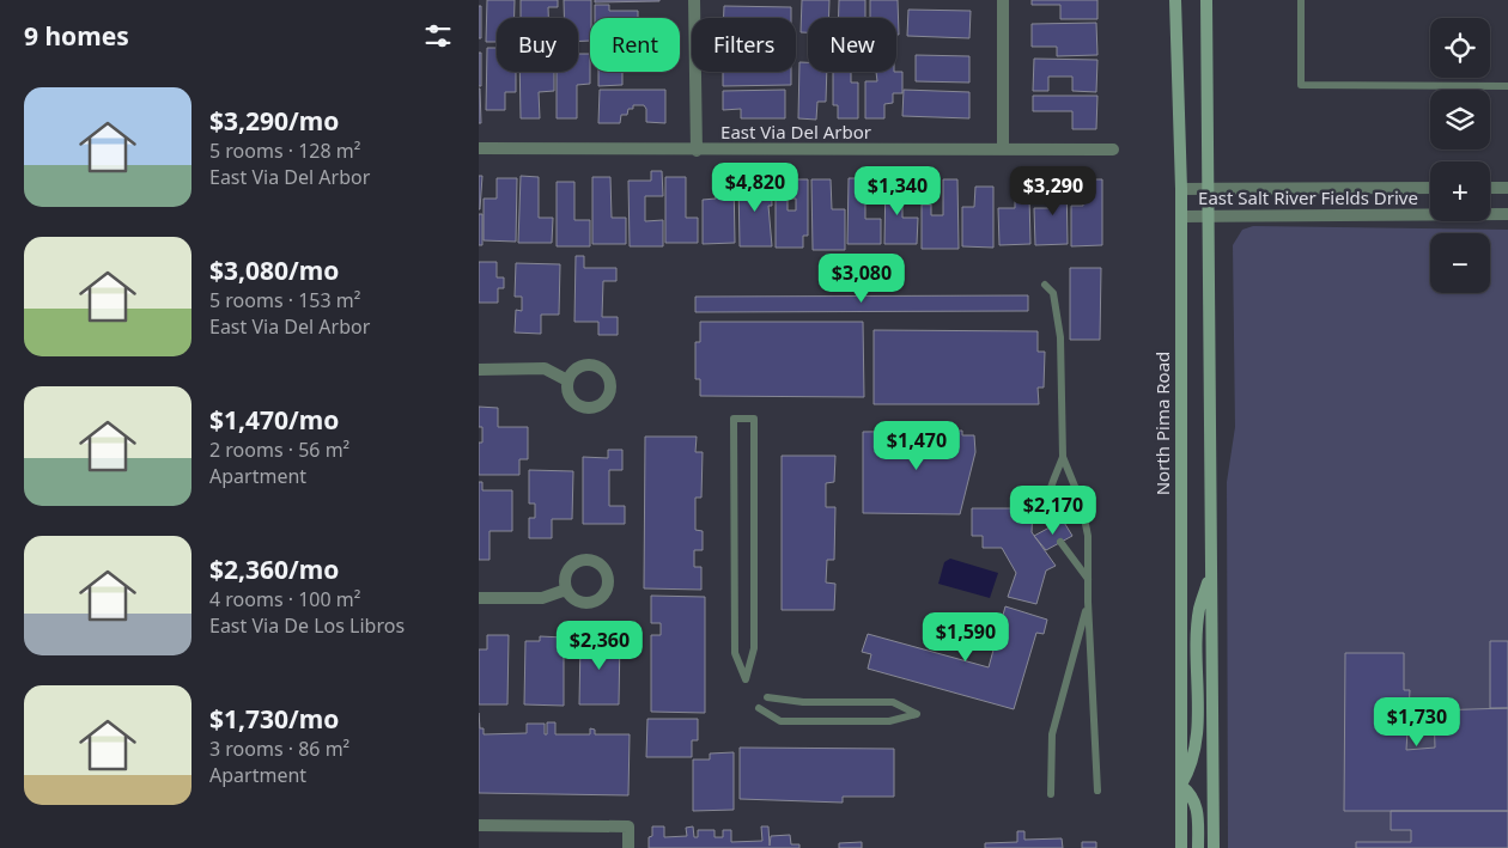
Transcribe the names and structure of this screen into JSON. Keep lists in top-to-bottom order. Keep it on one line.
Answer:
{"streets":{"main road":["North Pima Road"],"street":["East Via Del Arbor","East Salt River Fields Drive"]},"crossings":[["East Salt River Fields Drive","North Pima Road"]],"page":{"heading":"9 homes","map_buttons":["+","−"],"chip":["Buy","Rent","Filters","New"],"list":[{"name":"$3,290/mo","note":"5 rooms · 128 m² · East Via Del Arbor"},{"name":"$3,080/mo","note":"5 rooms · 153 m² · East Via Del Arbor"},{"name":"$1,470/mo","note":"2 rooms · 56 m² · Apartment"},{"name":"$2,360/mo","note":"4 rooms · 100 m² · East Via De Los Libros"},{"name":"$1,730/mo","note":"3 rooms · 86 m² · Apartment"}],"price":["$4,820","$1,340","$3,290","$3,080","$1,470","$2,170","$1,590","$2,360","$1,730"]}}
